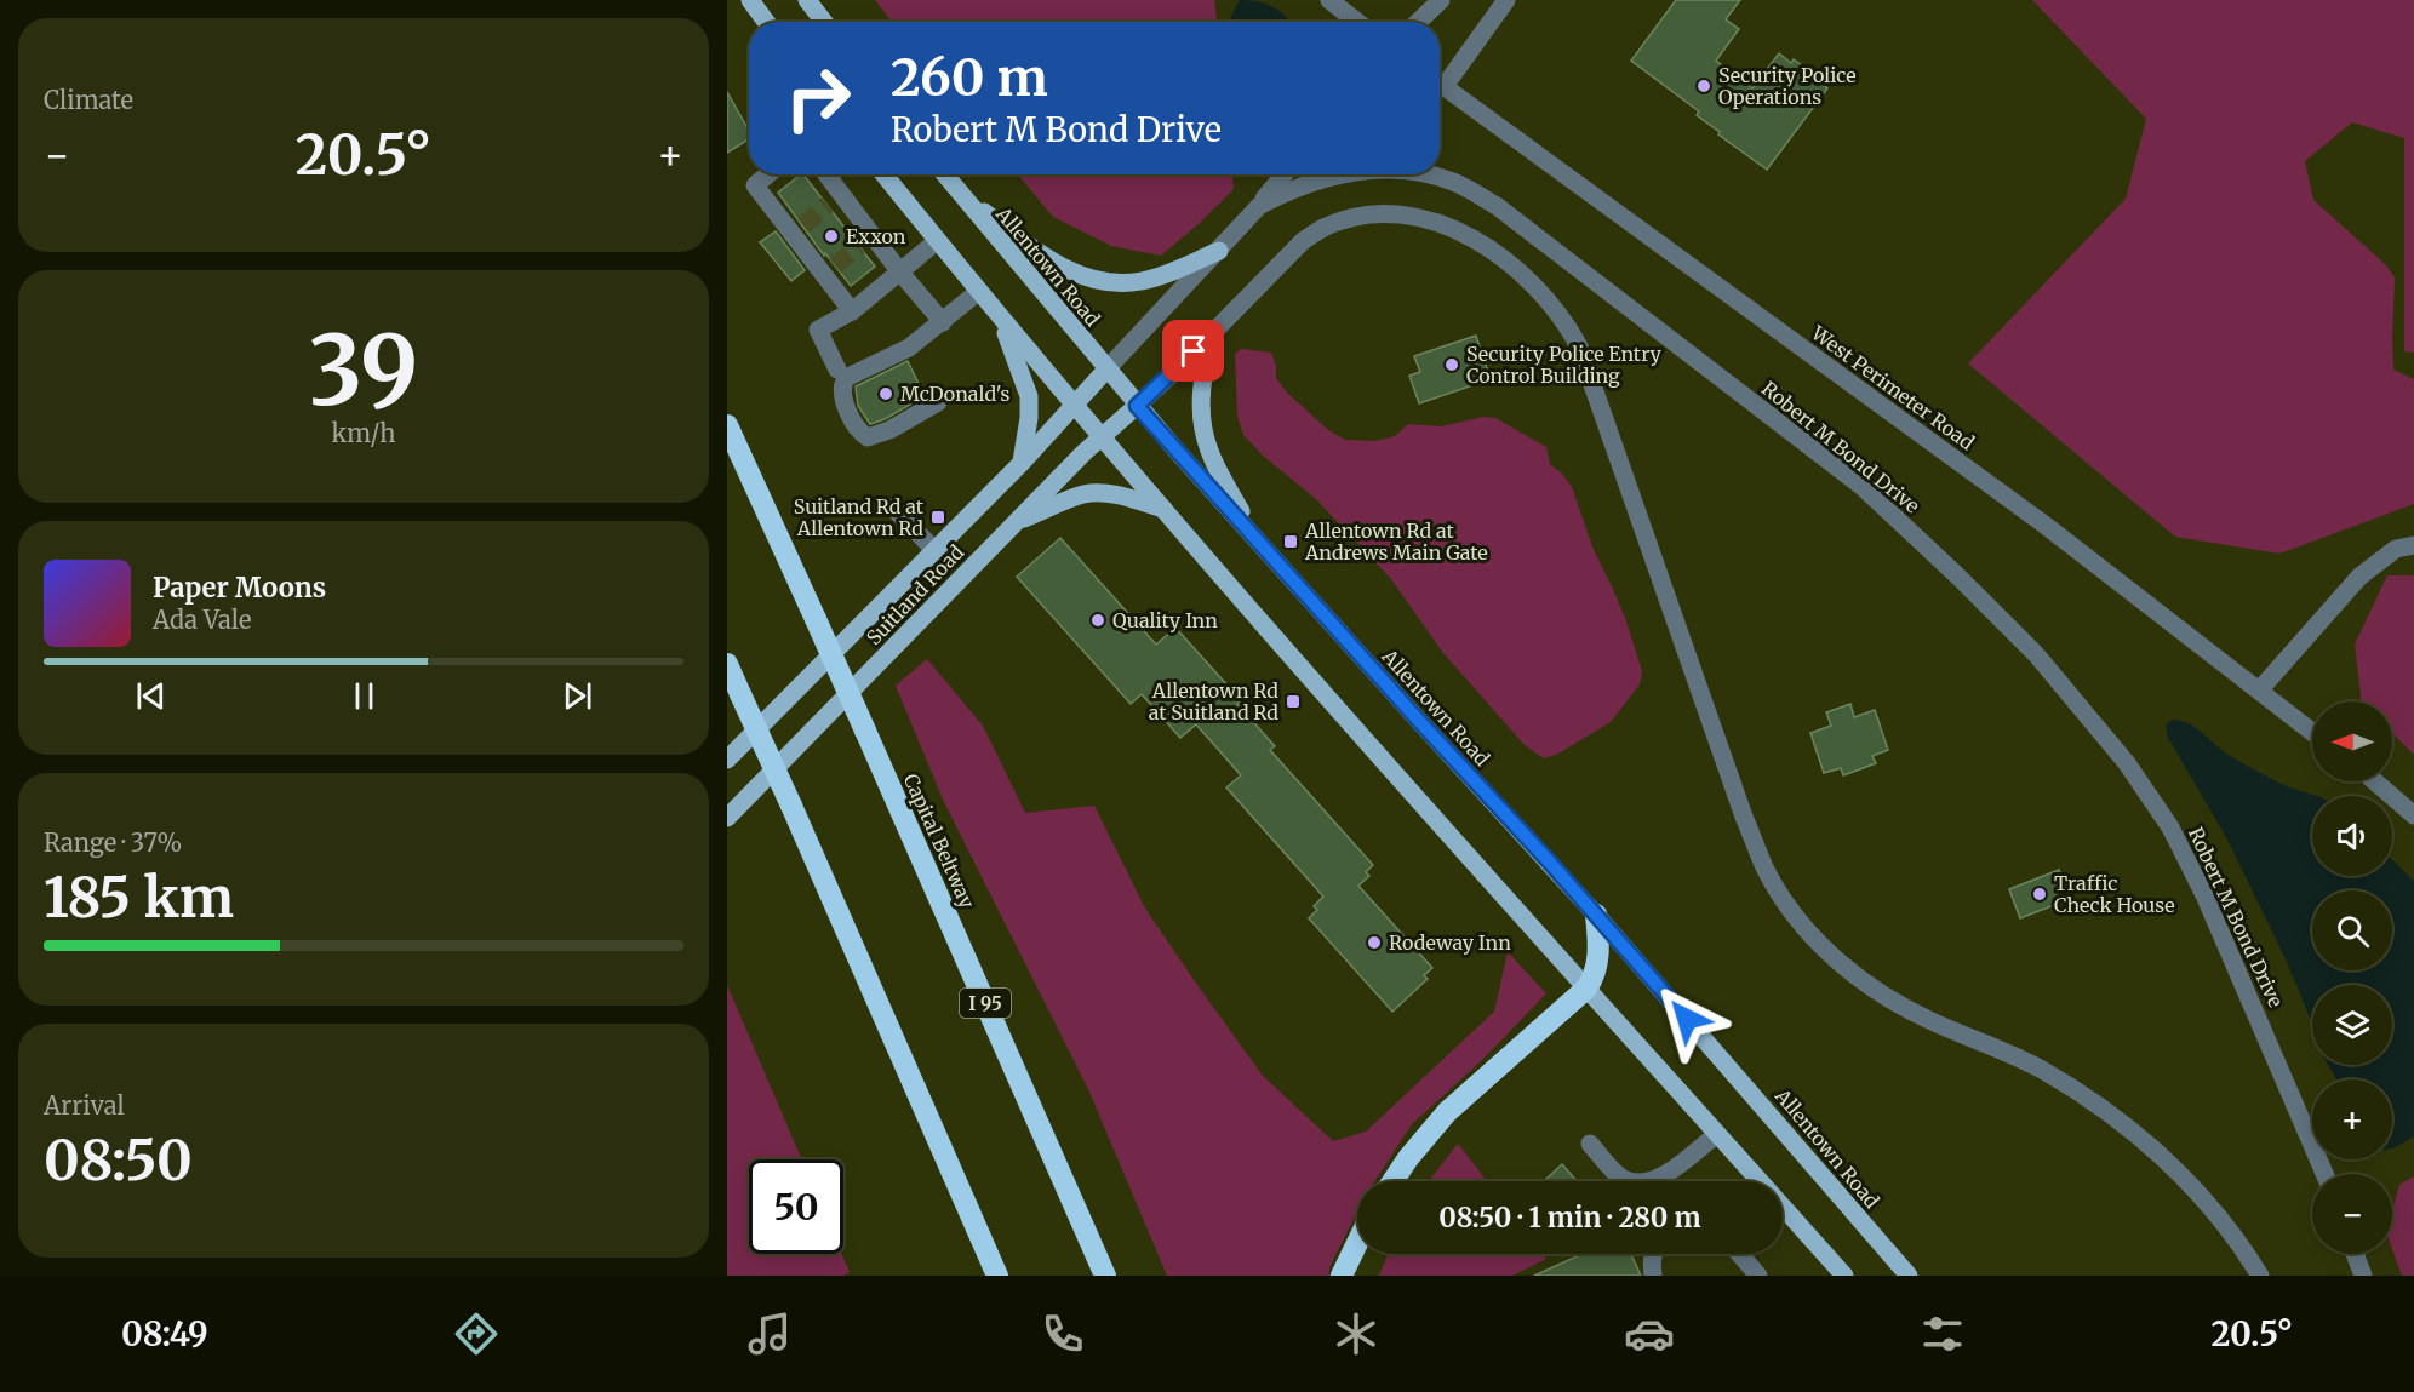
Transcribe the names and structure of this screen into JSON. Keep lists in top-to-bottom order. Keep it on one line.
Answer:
{"streets":{"highway":["Capital Beltway","I 95"],"main road":["Allentown Road","Suitland Road"],"street":["West Perimeter Road","Robert M Bond Drive"]},"crossings":[["Allentown Road","Robert M Bond Drive"],["Allentown Road","Suitland Road"],["Robert M Bond Drive","Suitland Road"]],"places":{"other":["Security Police Operations","Exxon","Security Police Entry Control Building","McDonald's","Quality Inn","Traffic Check House","Rodeway Inn"],"transit":["Suitland Rd at Allentown Rd","Allentown Rd at Andrews Main Gate","Allentown Rd at Suitland Rd"]},"north":"left","page":{"tile":["Climate",["39","km/h"],["Range · 37%","185 km"],["Arrival","08:50"]],"turn":["260 m","Robert M Bond Drive"],"heat":["−","20.5°","+"],"song":["Paper Moons","Ada Vale"],"map_buttons":["+","−"],"limit":"50","trip":"08:50 · 1 min · 280 m","tabs":["08:49","20.5°"]}}
